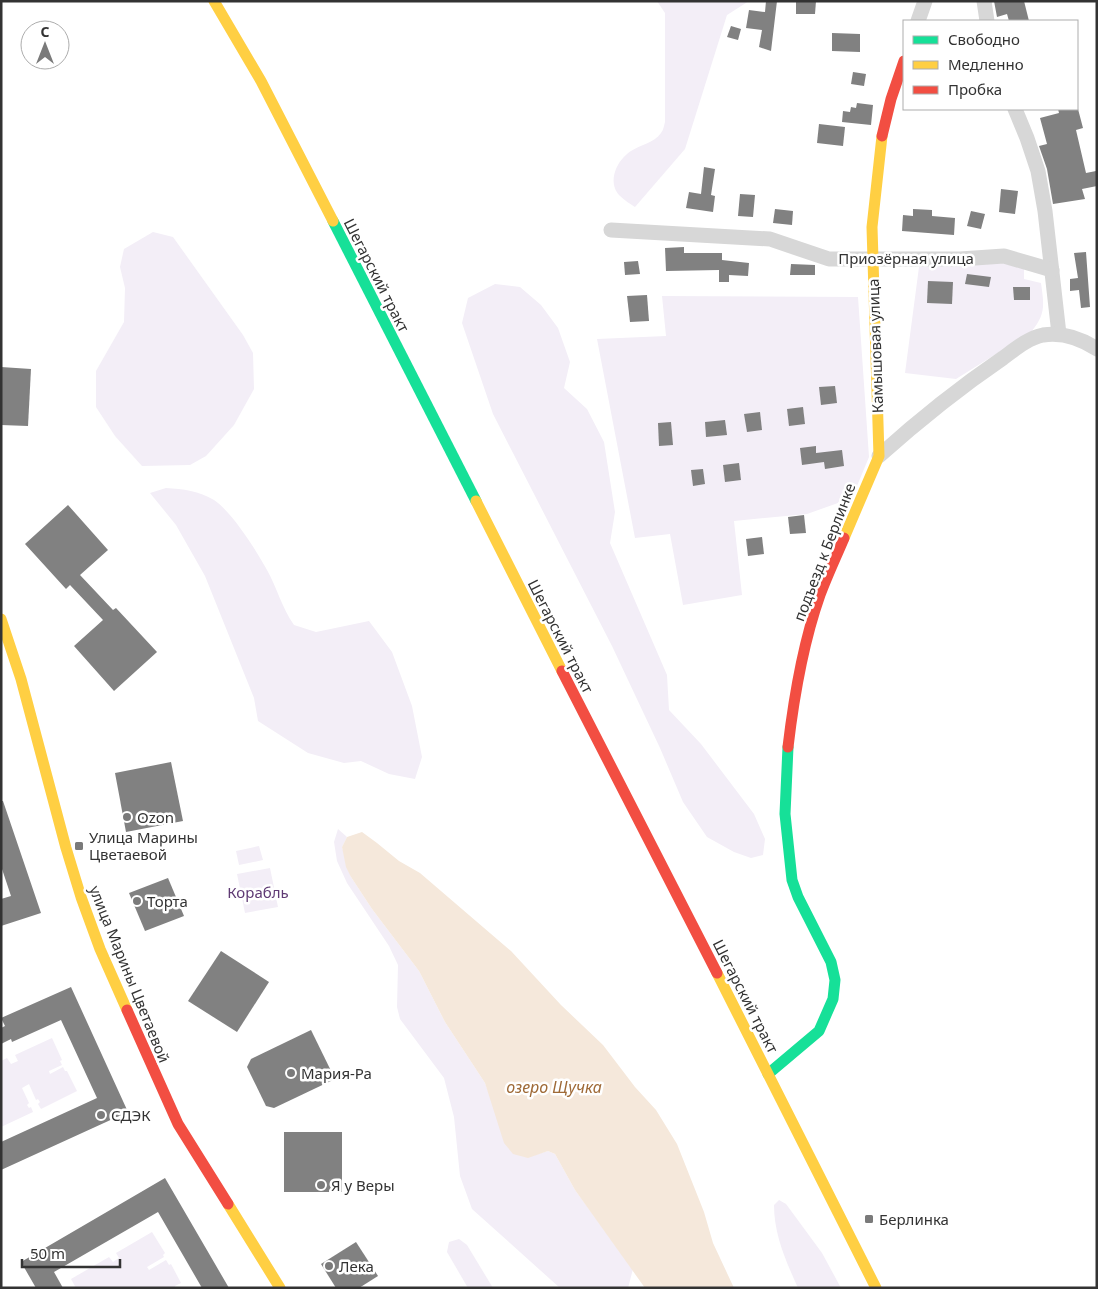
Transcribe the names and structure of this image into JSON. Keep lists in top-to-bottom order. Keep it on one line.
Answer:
{"streets":{"street":["Приозёрная улица","Шегарский тракт","Камышовая улица","подъезд к Берлинке","улица Марины Цветаевой"]},"crossings":[["Приозёрная улица","Камышовая улица"],["Шегарский тракт","подъезд к Берлинке"],["Камышовая улица","подъезд к Берлинке"]],"water":["озеро Щучка"],"parks":["Корабль"],"places":{"other":["Ozon","Торта","Мария-Ра","СДЭК","Я у Веры","Лека"],"transit":["Улица Марины Цветаевой","Берлинка"]},"legend":["Свободно","Медленно","Пробка"],"scale_bar":"50 m","north":"top"}
